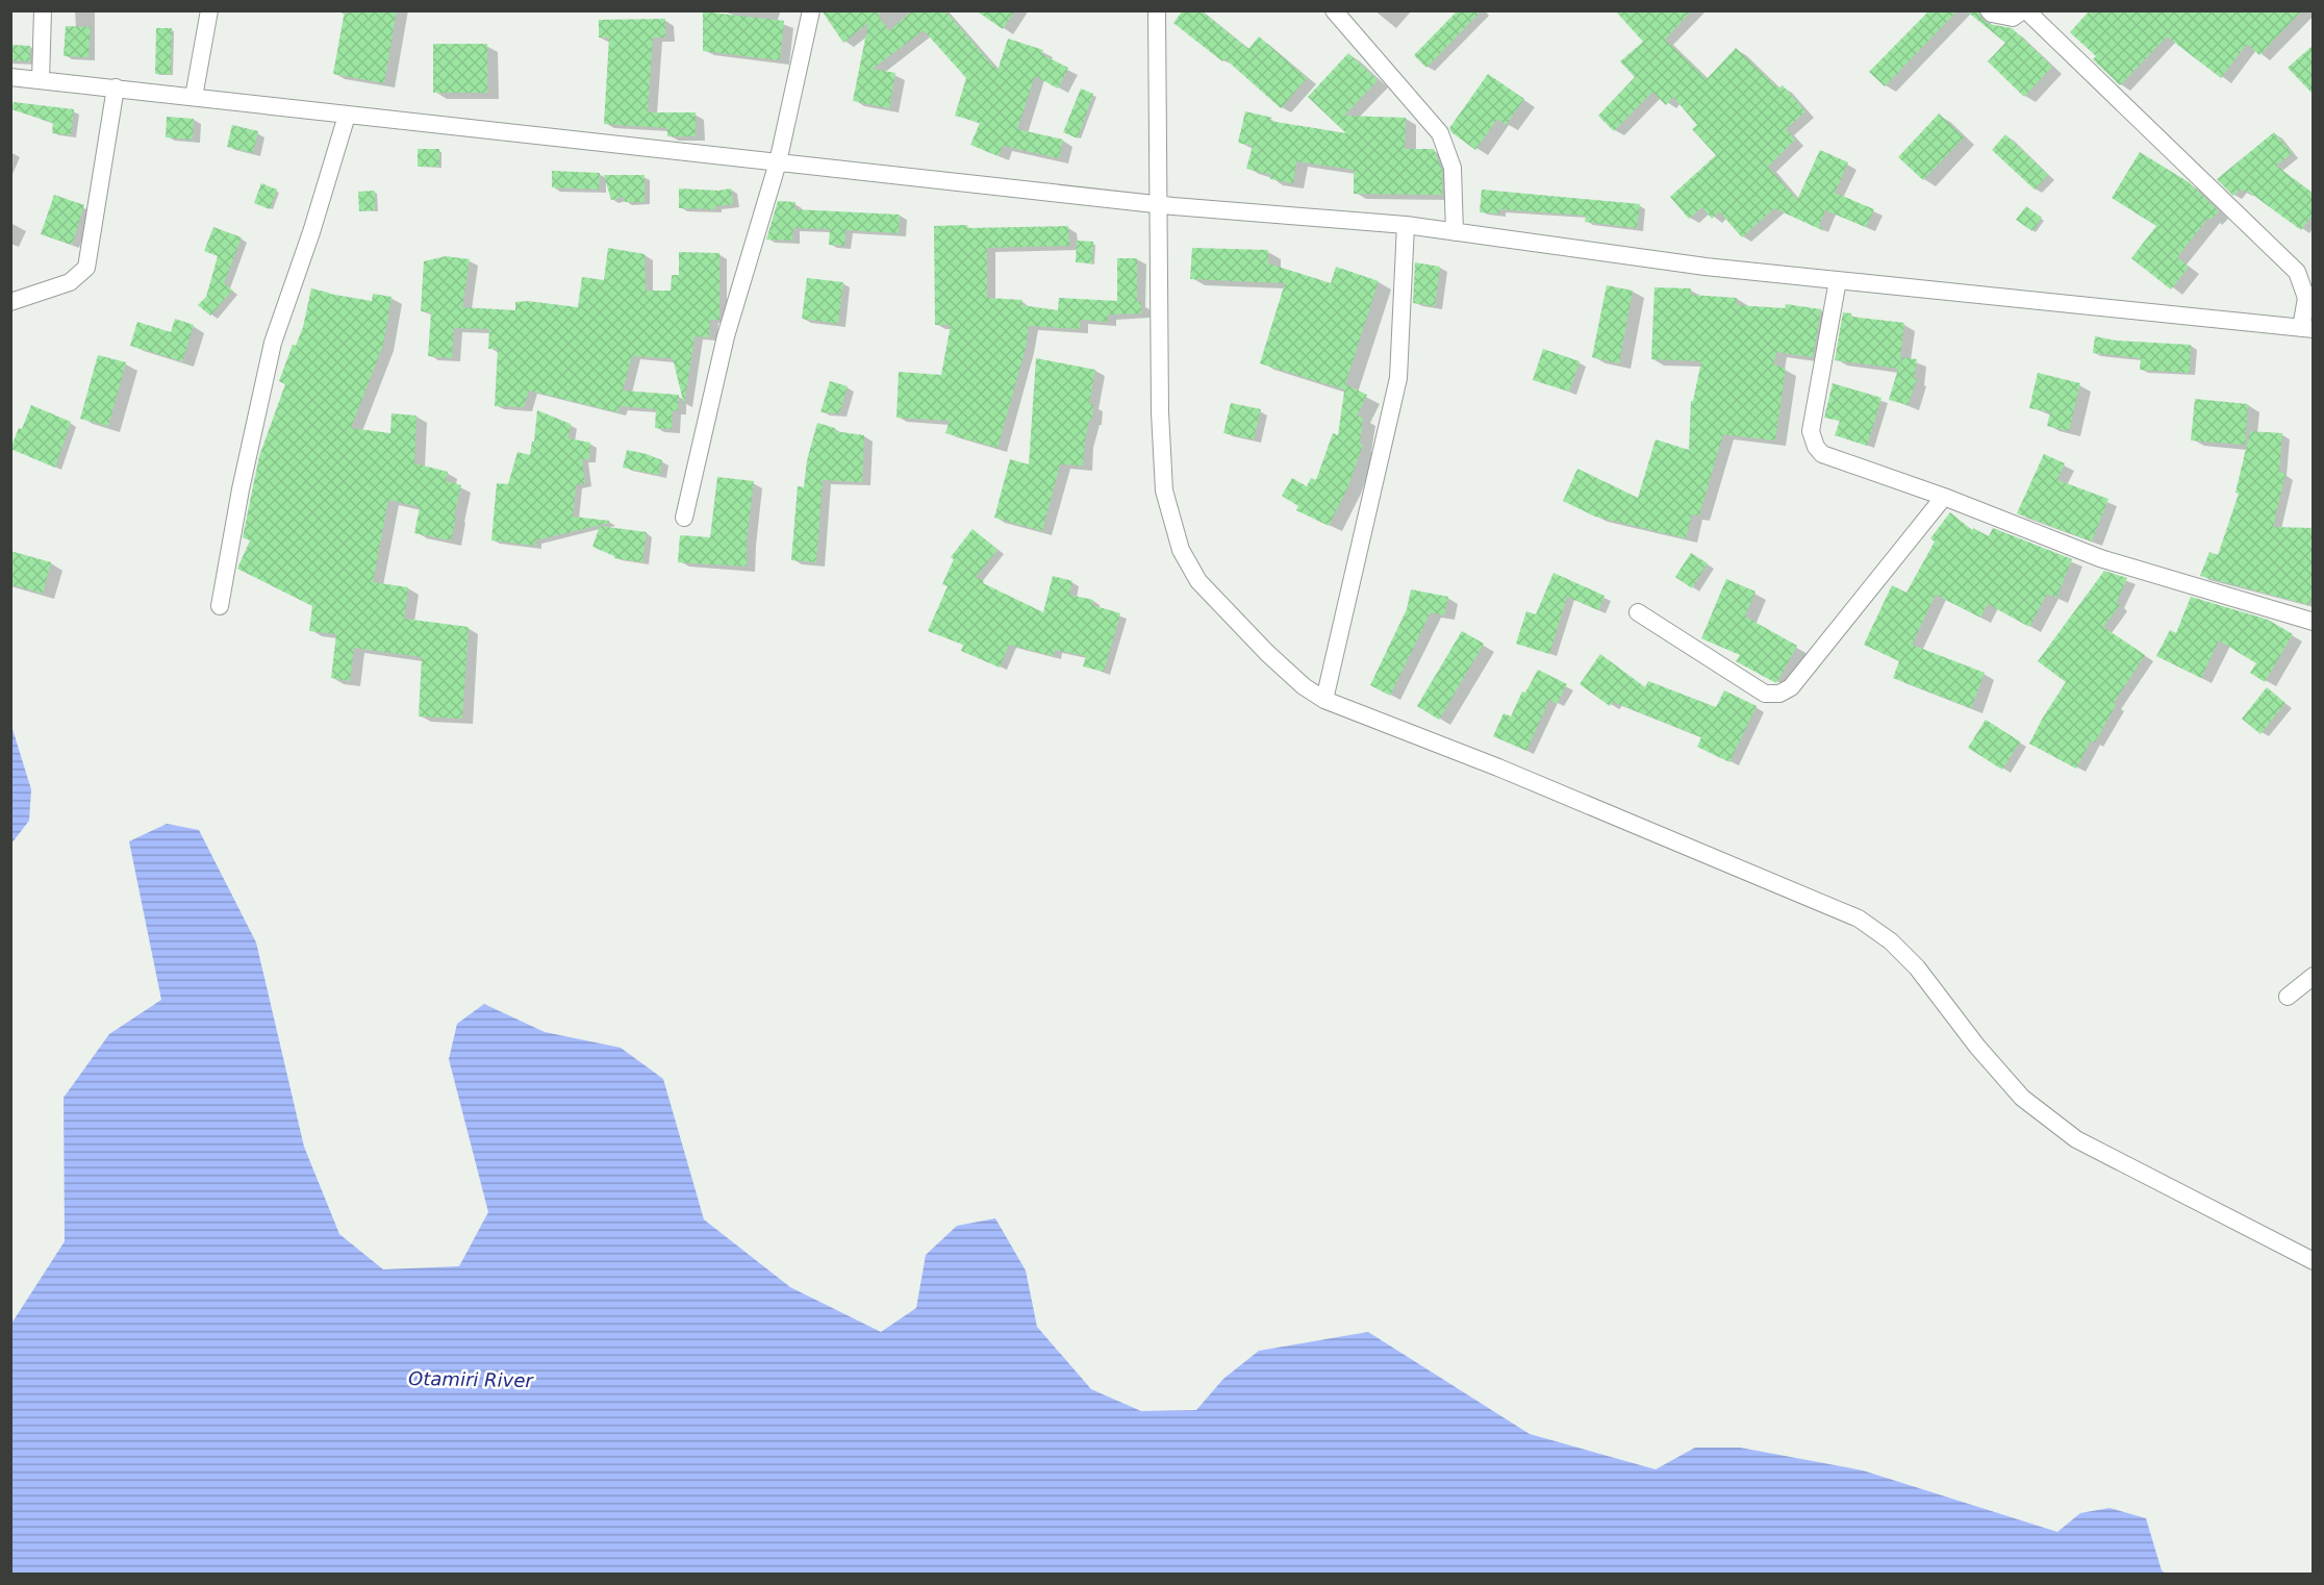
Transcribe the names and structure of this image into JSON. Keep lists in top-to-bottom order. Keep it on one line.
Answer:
{"water":["Otamiri River"]}
